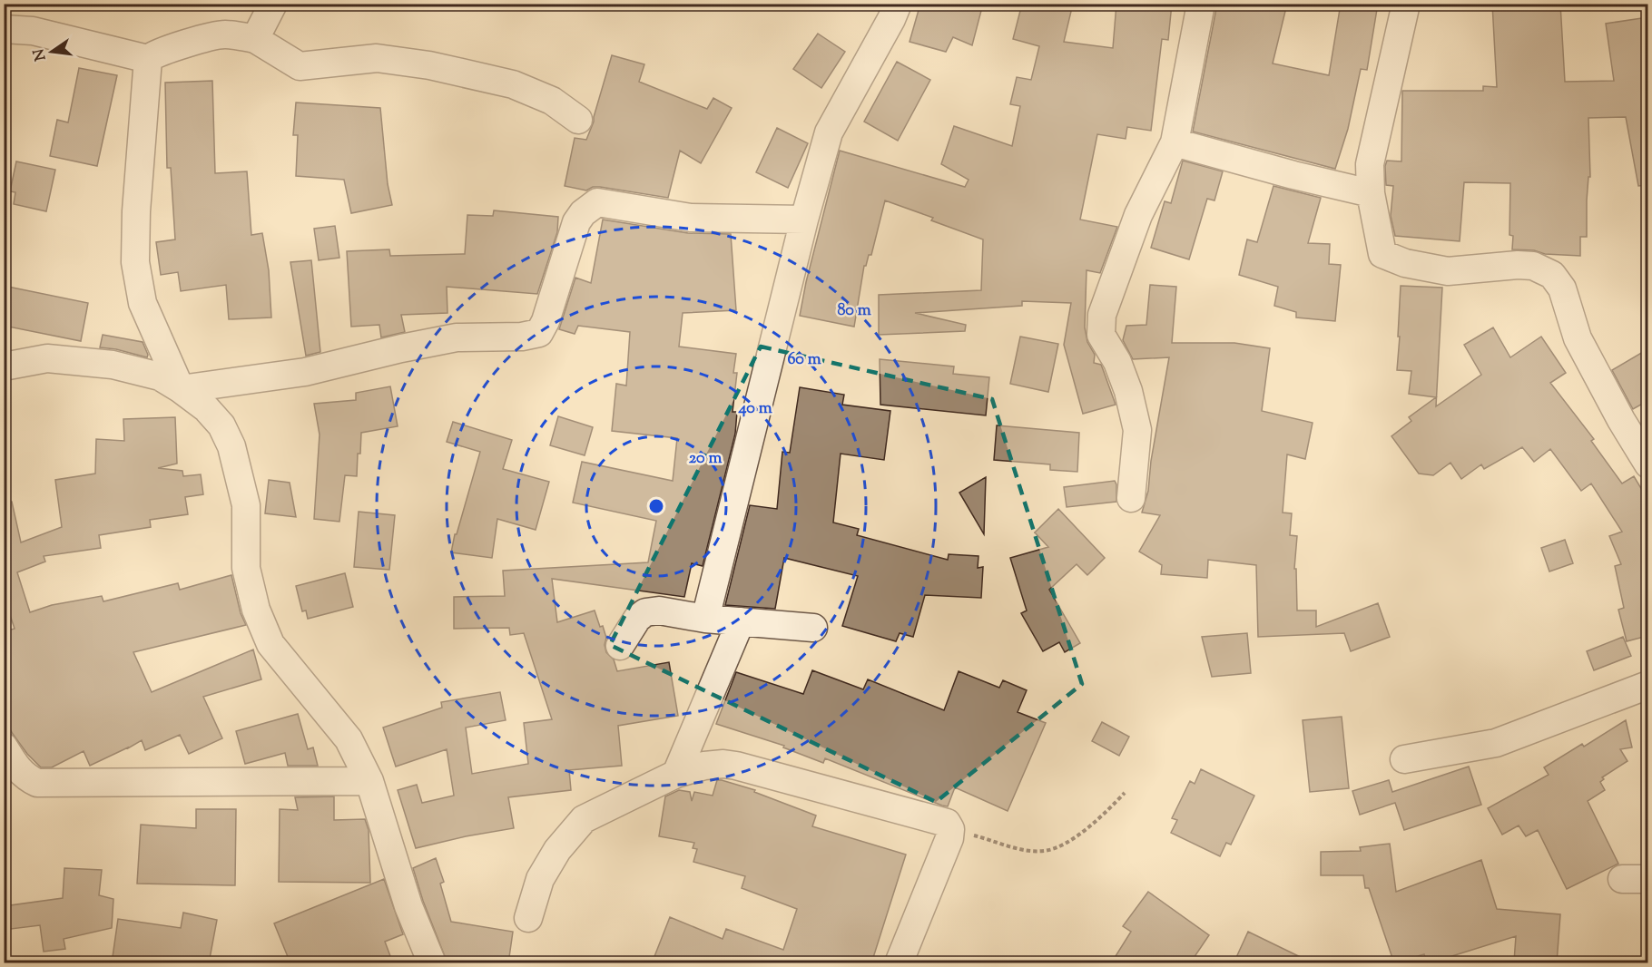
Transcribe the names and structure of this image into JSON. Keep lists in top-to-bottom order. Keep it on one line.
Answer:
{"north":"left","rings":["80 m","60 m","40 m","20 m"]}
